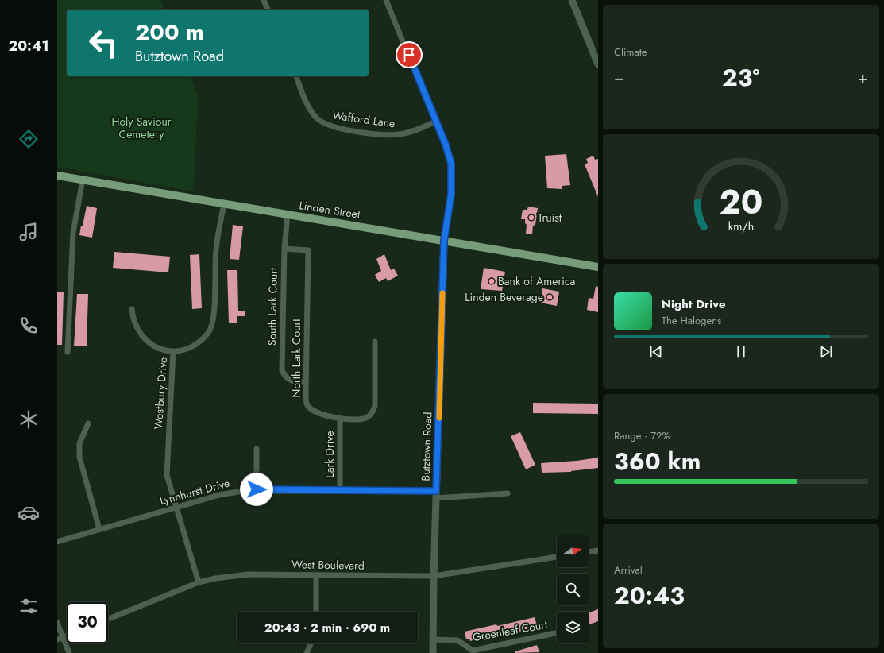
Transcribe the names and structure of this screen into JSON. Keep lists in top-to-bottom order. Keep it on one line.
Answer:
{"streets":{"main road":["Linden Street"],"street":["Wafford Lane","South Lark Court","North Lark Court","Westbury Drive","Butztown Road","Lark Drive","Lynnhurst Drive","West Boulevard","Greenleaf Court"]},"crossings":[["Linden Street","South Lark Court"],["Linden Street","Westbury Drive"],["Linden Street","Butztown Road"],["South Lark Court","North Lark Court"],["North Lark Court","Lark Drive"],["Westbury Drive","Lynnhurst Drive"],["Westbury Drive","West Boulevard"],["Butztown Road","Lynnhurst Drive"],["Butztown Road","West Boulevard"],["Butztown Road","Greenleaf Court"],["Lark Drive","Lynnhurst Drive"]],"parks":["Holy Saviour Cemetery"],"places":["Truist","Bank of America","Linden Beverage"],"north":"right","page":{"tabs":"20:41","tile":["Climate",["Range · 72%","360 km"],["Arrival","20:43"]],"turn":["200 m","Butztown Road"],"heat":["−","23°","+"],"song":["Night Drive","The Halogens"],"limit":"30","trip":"20:43 · 2 min · 690 m","gauge":["20","km/h"]}}
